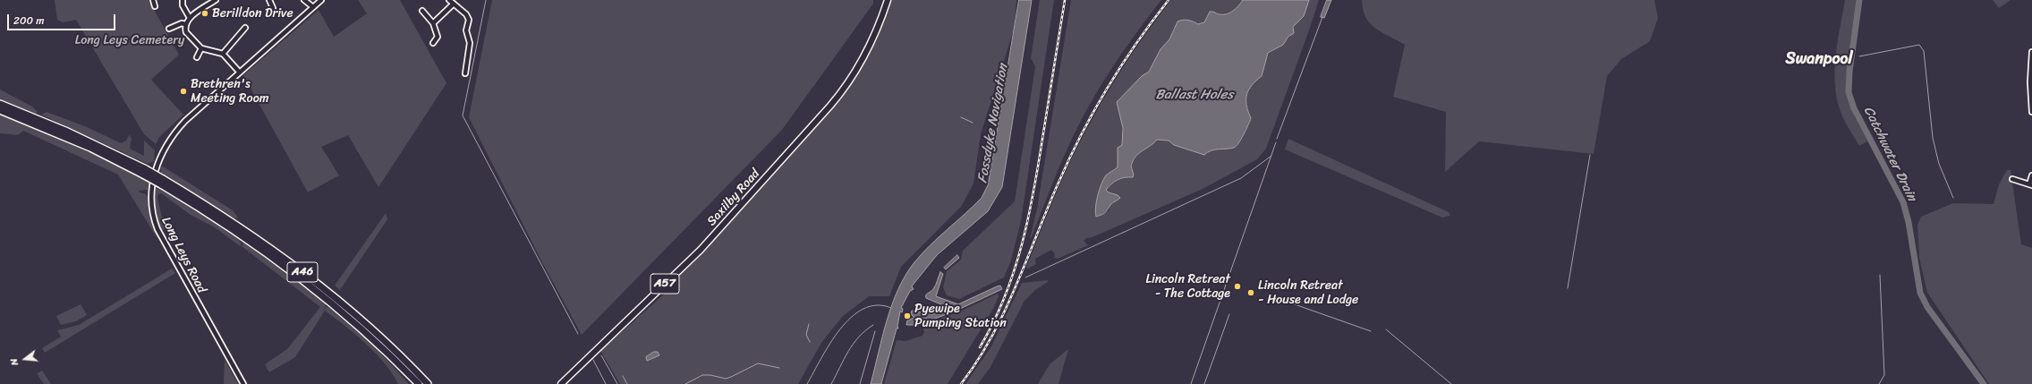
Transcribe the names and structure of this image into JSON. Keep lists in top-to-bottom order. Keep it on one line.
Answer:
{"streets":{"highway":["A46"],"main road":["Saxilby Road","A57"],"street":["Long Leys Road"]},"districts":["Swanpool"],"water":["Ballast Holes","Fossdyke Navigation","Catchwater Drain"],"parks":["Long Leys Cemetery"],"places":["Berilldon Drive","Brethren's Meeting Room","Lincoln Retreat - The Cottage","Lincoln Retreat - House and Lodge","Pyewipe Pumping Station"],"scale_bar":"200 m","north":"left"}
